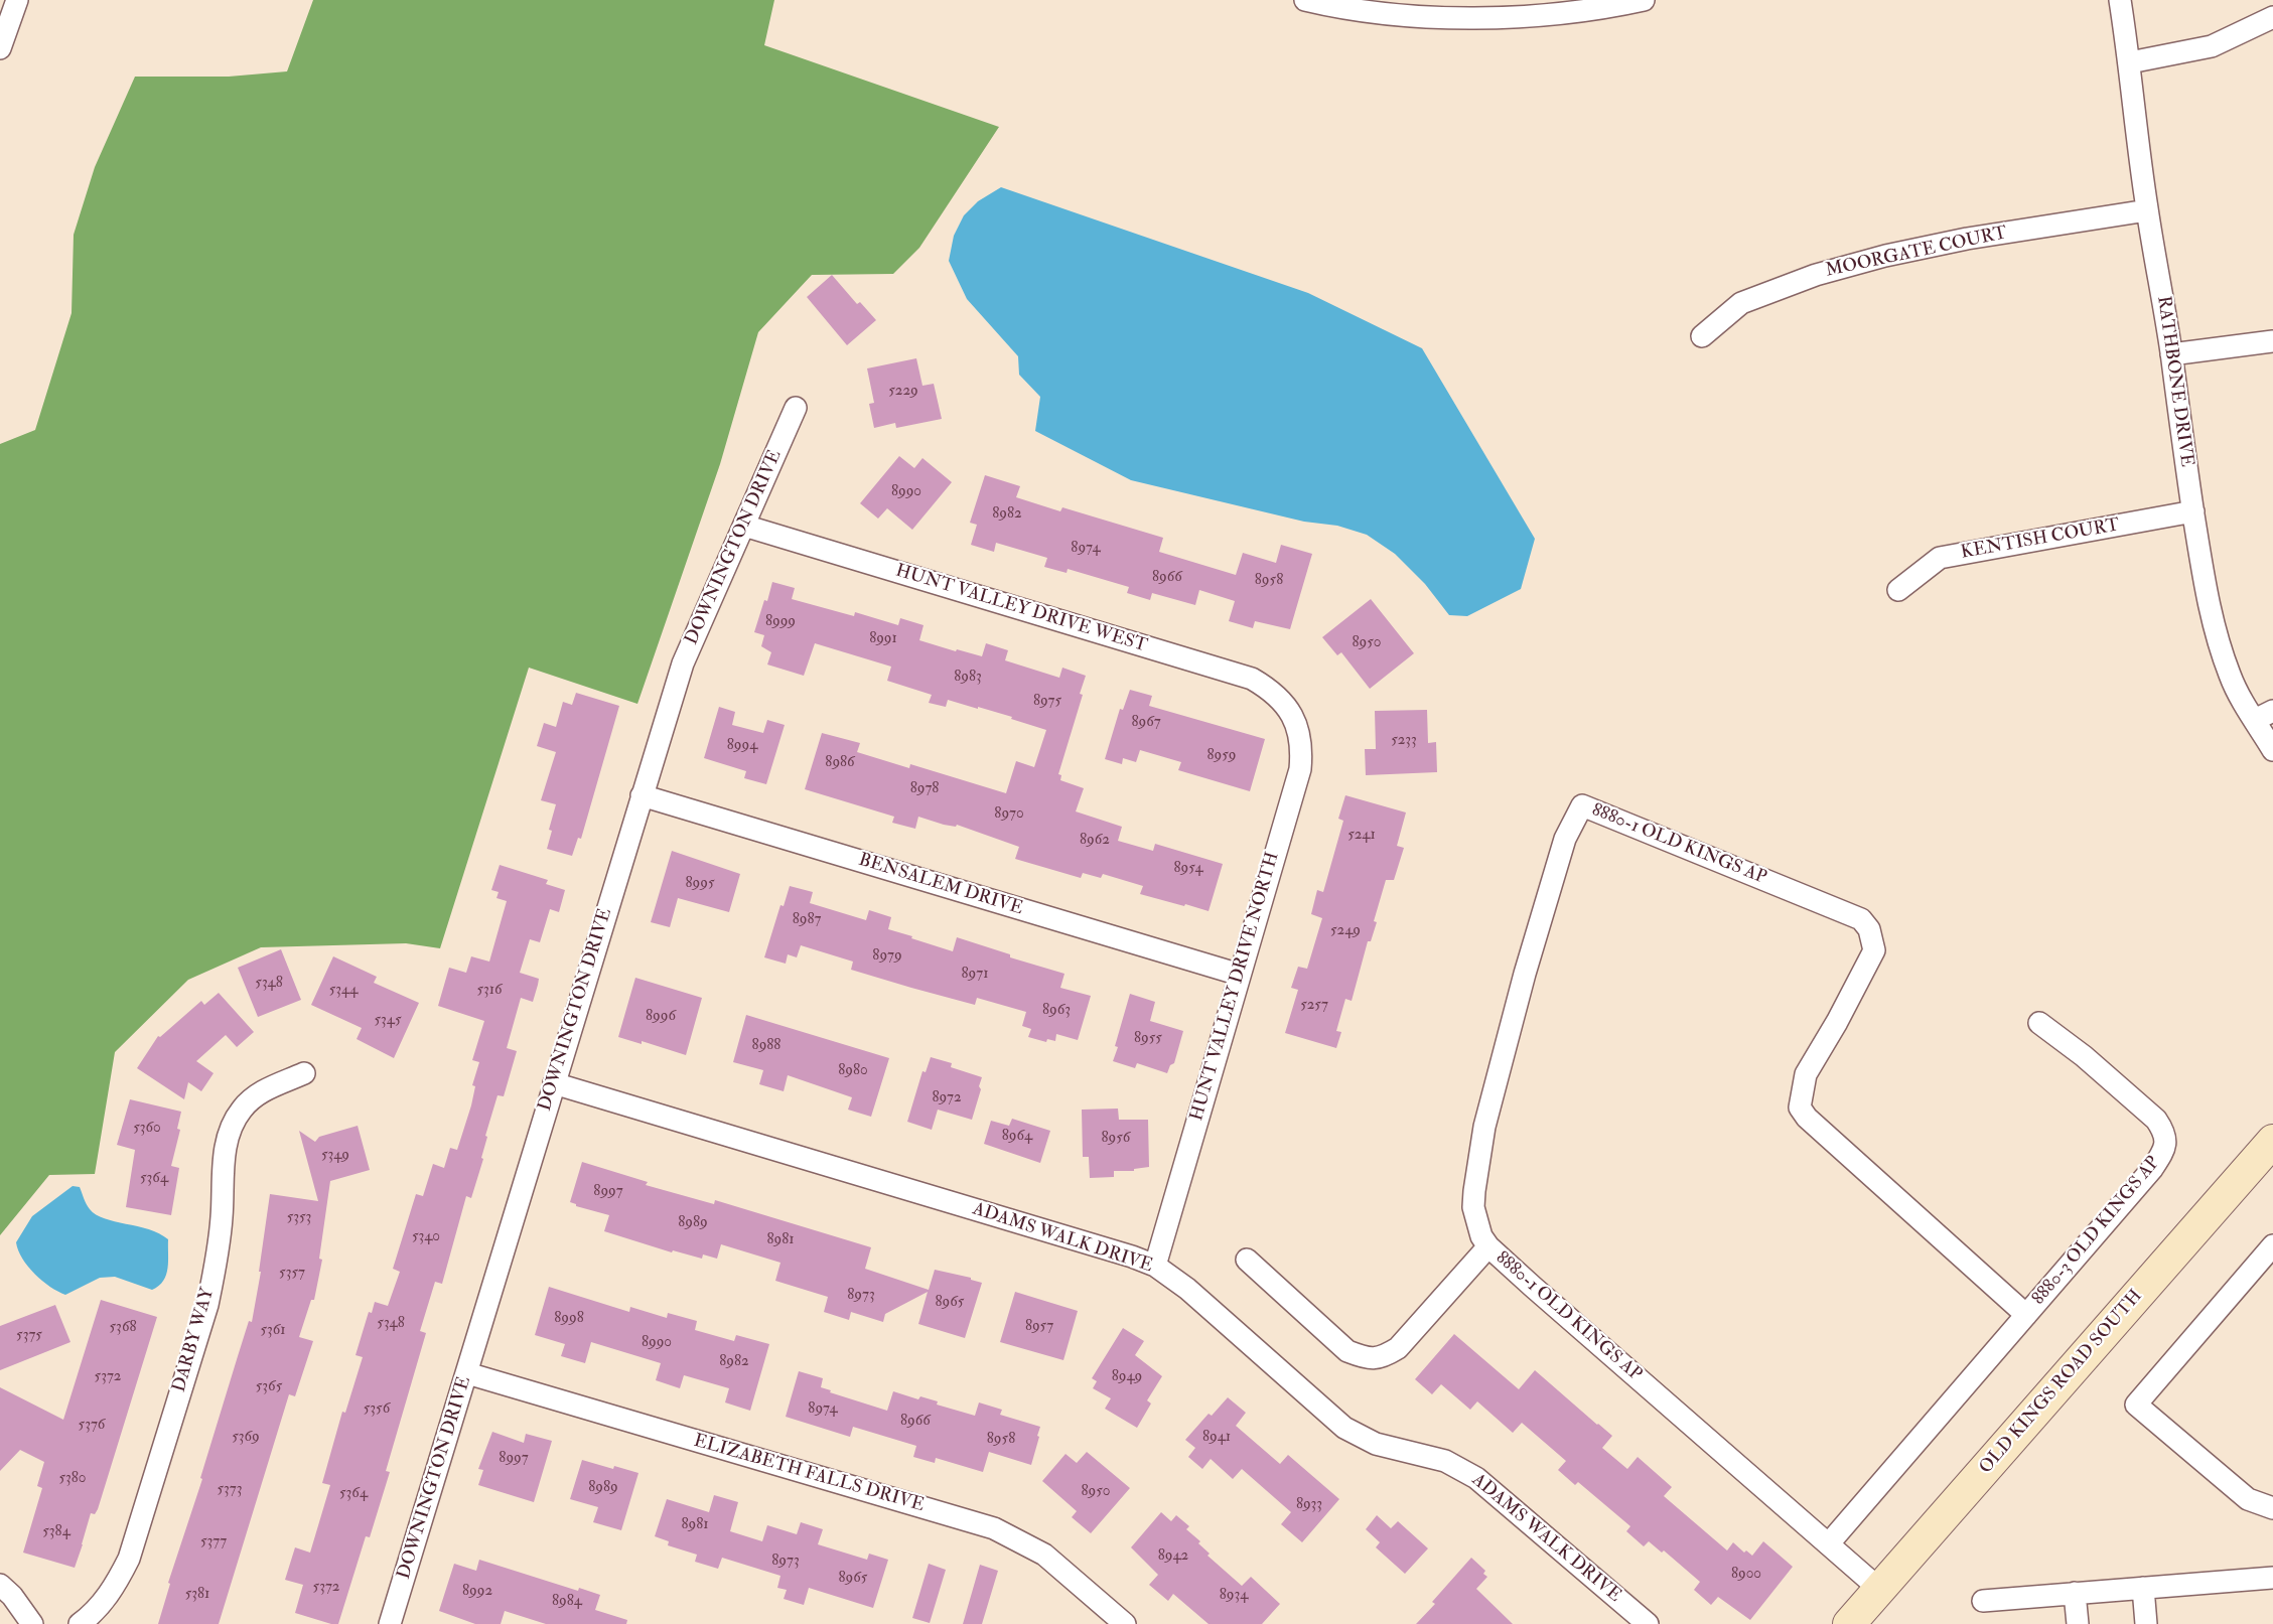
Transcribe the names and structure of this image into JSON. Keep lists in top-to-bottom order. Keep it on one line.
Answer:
{"streets":{"street":["MOORGATE COURT","RATHBONE DRIVE","KENTISH COURT","DOWNINGTON DRIVE","HUNT VALLEY DRIVE WEST","8880-1 OLD KINGS AP","BENSALEM DRIVE","HUNT VALLEY DRIVE NORTH","8880-3 OLD KINGS AP","ADAMS WALK DRIVE","DARBY WAY","OLD KINGS ROAD SOUTH","ELIZABETH FALLS DRIVE"]},"crossings":[["MOORGATE COURT","RATHBONE DRIVE"],["RATHBONE DRIVE","KENTISH COURT"],["DOWNINGTON DRIVE","HUNT VALLEY DRIVE WEST"],["DOWNINGTON DRIVE","BENSALEM DRIVE"],["DOWNINGTON DRIVE","ADAMS WALK DRIVE"],["DOWNINGTON DRIVE","ELIZABETH FALLS DRIVE"],["HUNT VALLEY DRIVE WEST","HUNT VALLEY DRIVE NORTH"],["8880-1 OLD KINGS AP","8880-3 OLD KINGS AP"],["8880-1 OLD KINGS AP","OLD KINGS ROAD SOUTH"],["BENSALEM DRIVE","HUNT VALLEY DRIVE NORTH"],["HUNT VALLEY DRIVE NORTH","ADAMS WALK DRIVE"]],"house_numbers":["5229","8990","8982","8974","8966","8958","8999","8991","8950","8983","8975","8967","5233","8994","8959","8986","8978","8970","5241","8962","8954","8995","8987","5249","8979","8971","5348","5344","5316","5257","8963","8996","5345","8955","8988","8980","8972","5360","8964","8956","5349","5364","8997","5353","8989","5340","8981","5357","8973","8965","8998","5348","8957","5368","5361","5375","8990","8982","5372","8949","5365","5356","8974","8966","5376","5369","8941","8958","8997","5380","8989","5373","8950","5364","8933","8981","5384","5377","8942","8973","8900","8965","5372","8992","5381","8934","8984"]}
